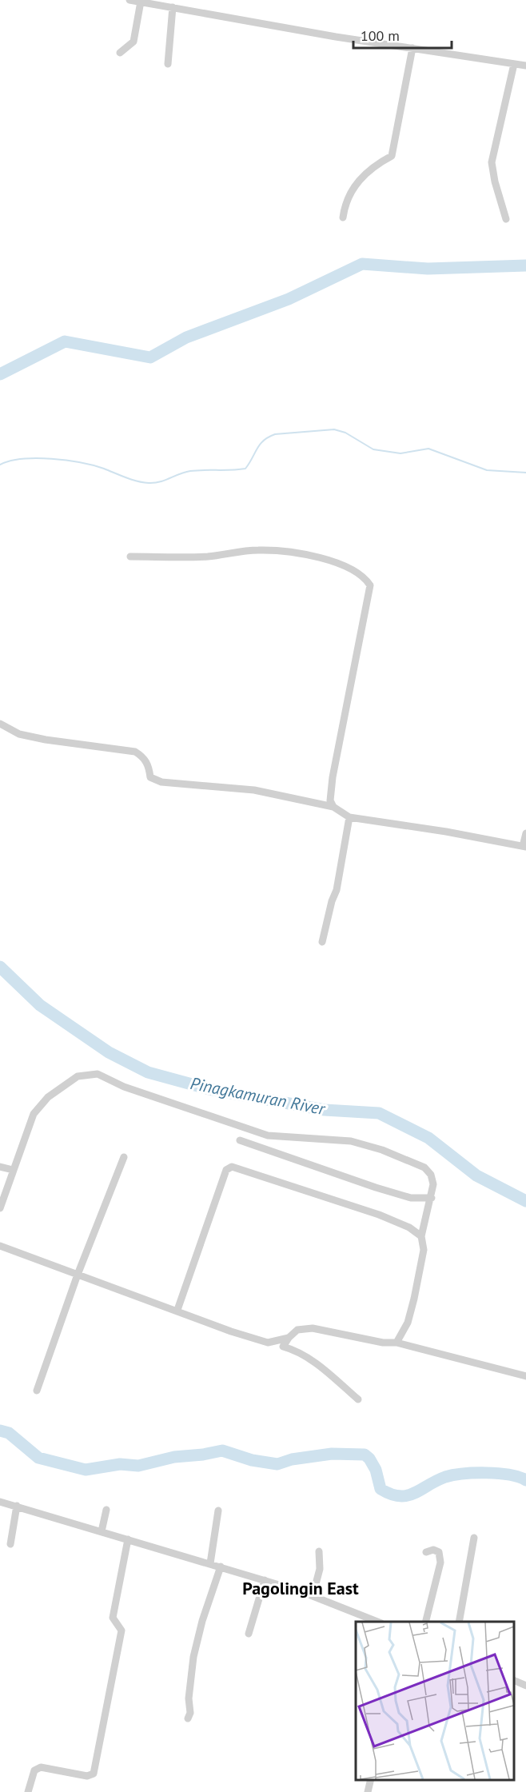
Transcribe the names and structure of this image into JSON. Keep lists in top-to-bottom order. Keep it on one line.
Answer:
{"districts":["Pagolingin East"],"water":["Pinagkamuran River"],"scale_bar":"100 m"}
